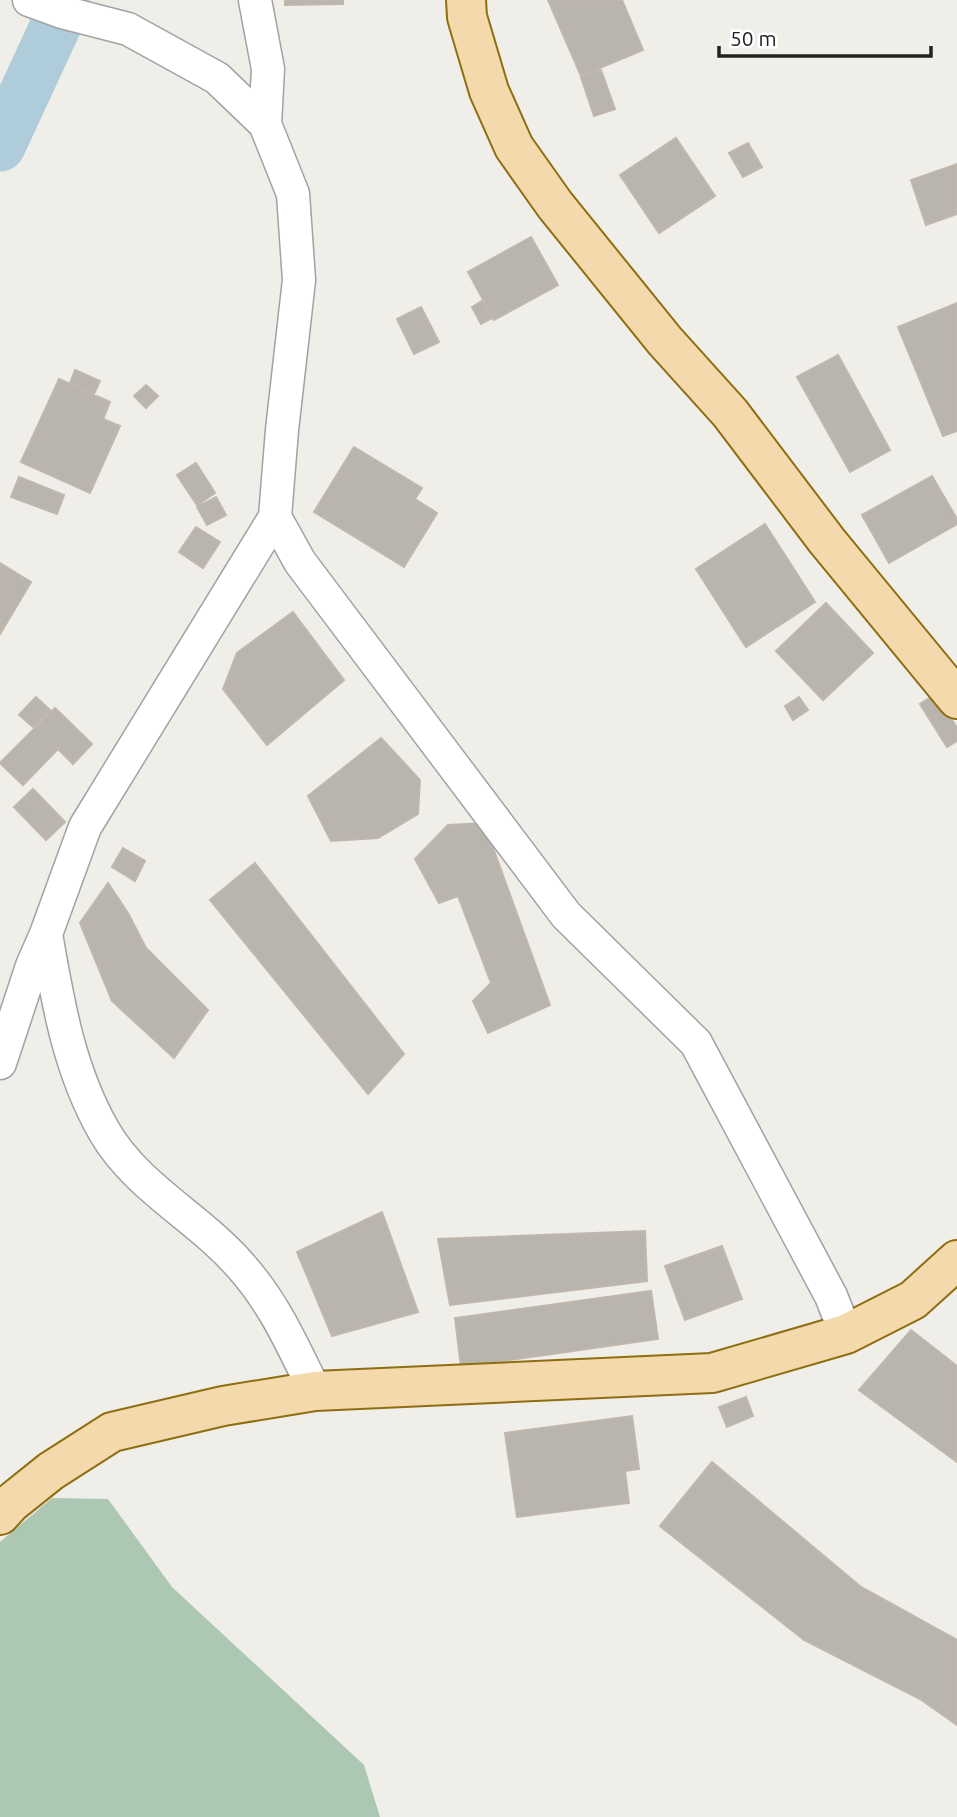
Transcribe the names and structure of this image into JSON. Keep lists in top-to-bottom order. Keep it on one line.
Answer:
{"scale_bar":"50 m"}
